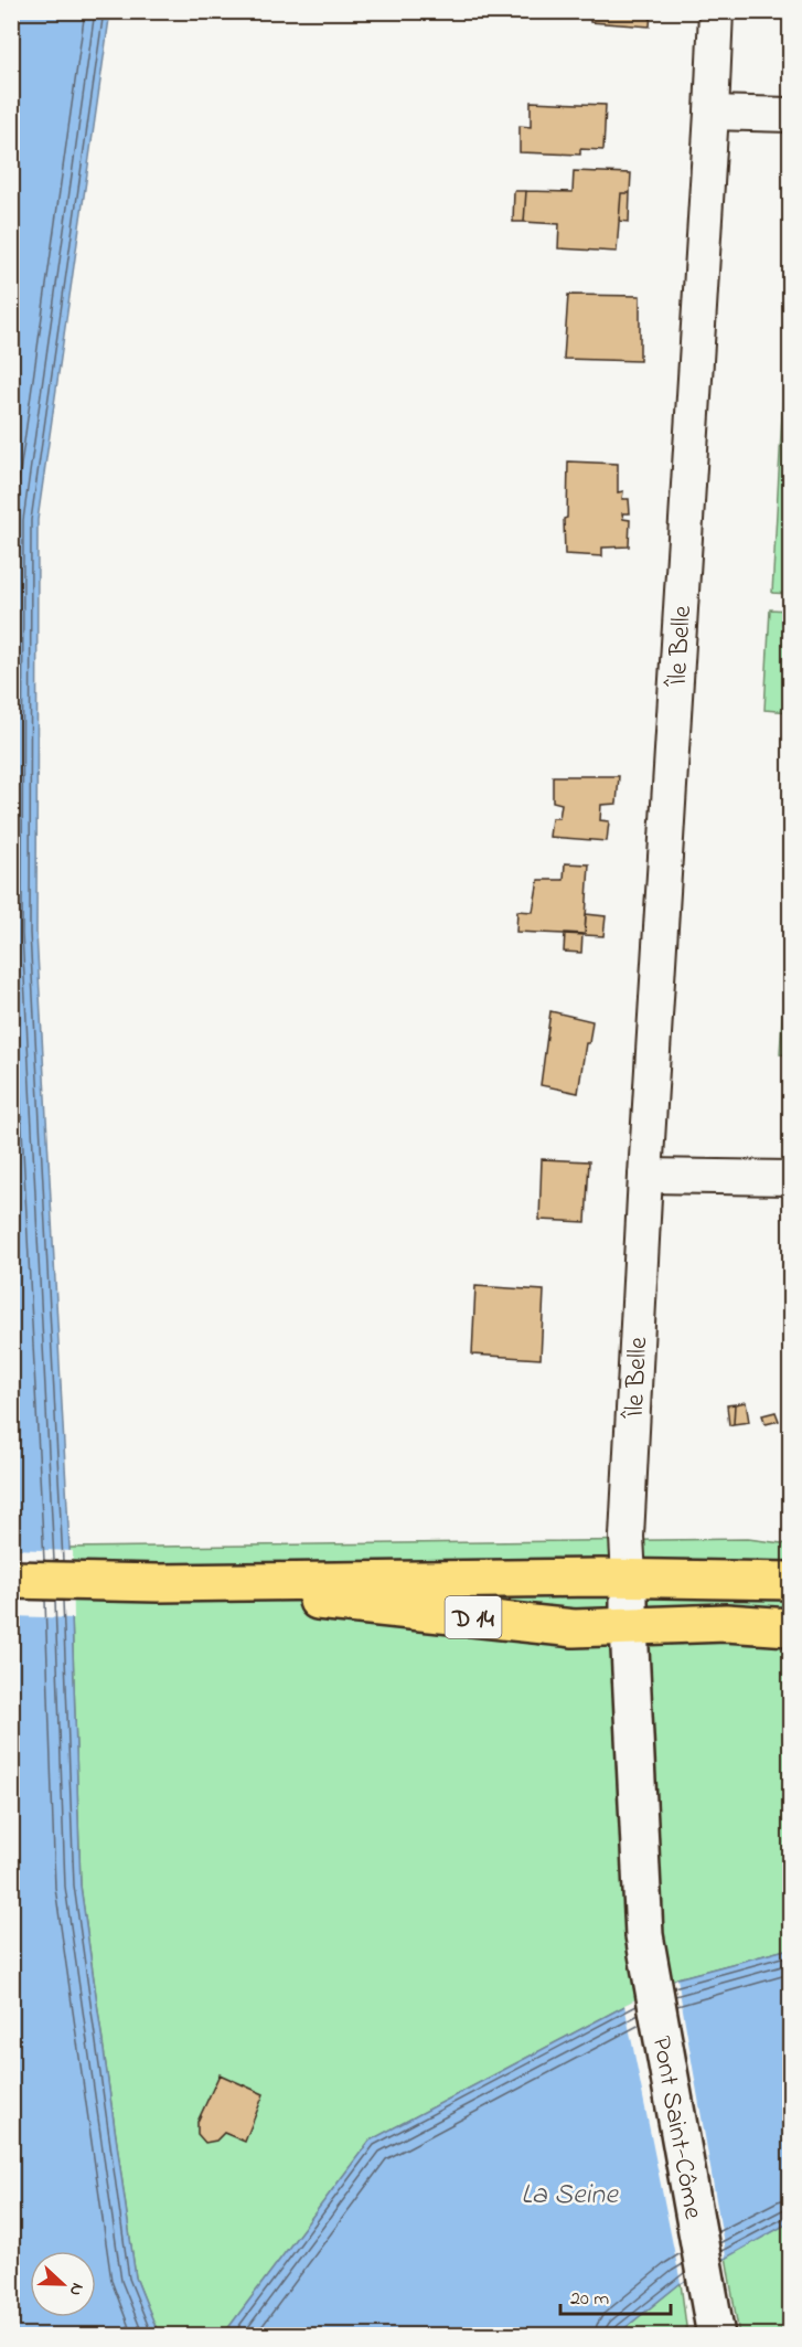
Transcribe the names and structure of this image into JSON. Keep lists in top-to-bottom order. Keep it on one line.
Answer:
{"streets":{"main road":["D 14"],"street":["Île Belle","Pont Saint-Côme"]},"crossings":[["Île Belle","D 14"],["Île Belle","Pont Saint-Côme"],["D 14","Pont Saint-Côme"]],"water":["La Seine"],"scale_bar":"20 m","north":"right"}
